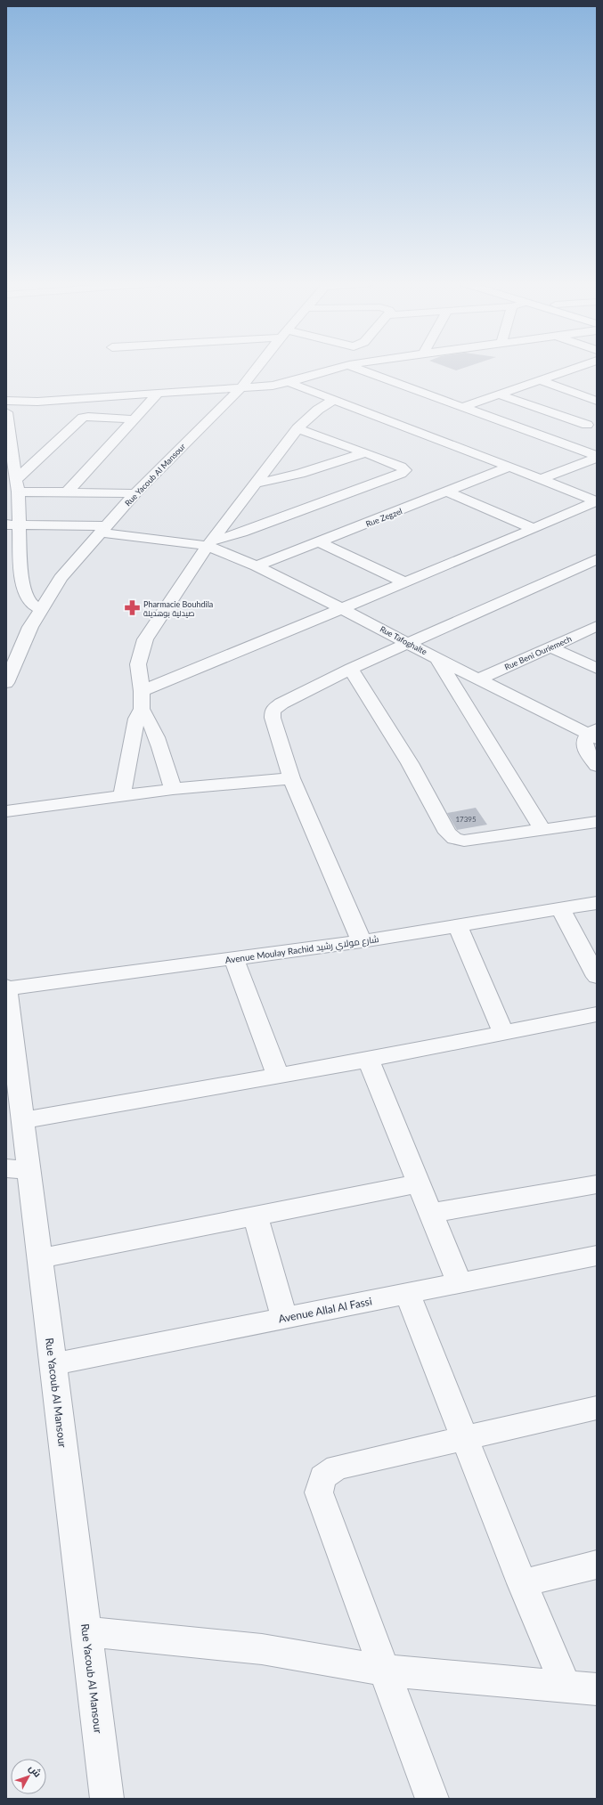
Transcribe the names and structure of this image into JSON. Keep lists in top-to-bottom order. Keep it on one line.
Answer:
{"streets":{"street":["Rue Yacoub Al Mansour","Rue Zegzel","Rue Tafoghalte","Rue Beni Ouriemech","Avenue Moulay Rachid شارع مولاي رشيد","Avenue Allal Al Fassi"]},"crossings":[["Rue Yacoub Al Mansour","Avenue Moulay Rachid شارع مولاي رشيد"],["Rue Yacoub Al Mansour","Avenue Allal Al Fassi"],["Rue Zegzel","Rue Tafoghalte"],["Rue Tafoghalte","Rue Beni Ouriemech"]],"places":{"pharmacy":["Pharmacie Bouhdila صيدلية بوهديلة"]},"house_numbers":["17395"],"north":"top right"}
